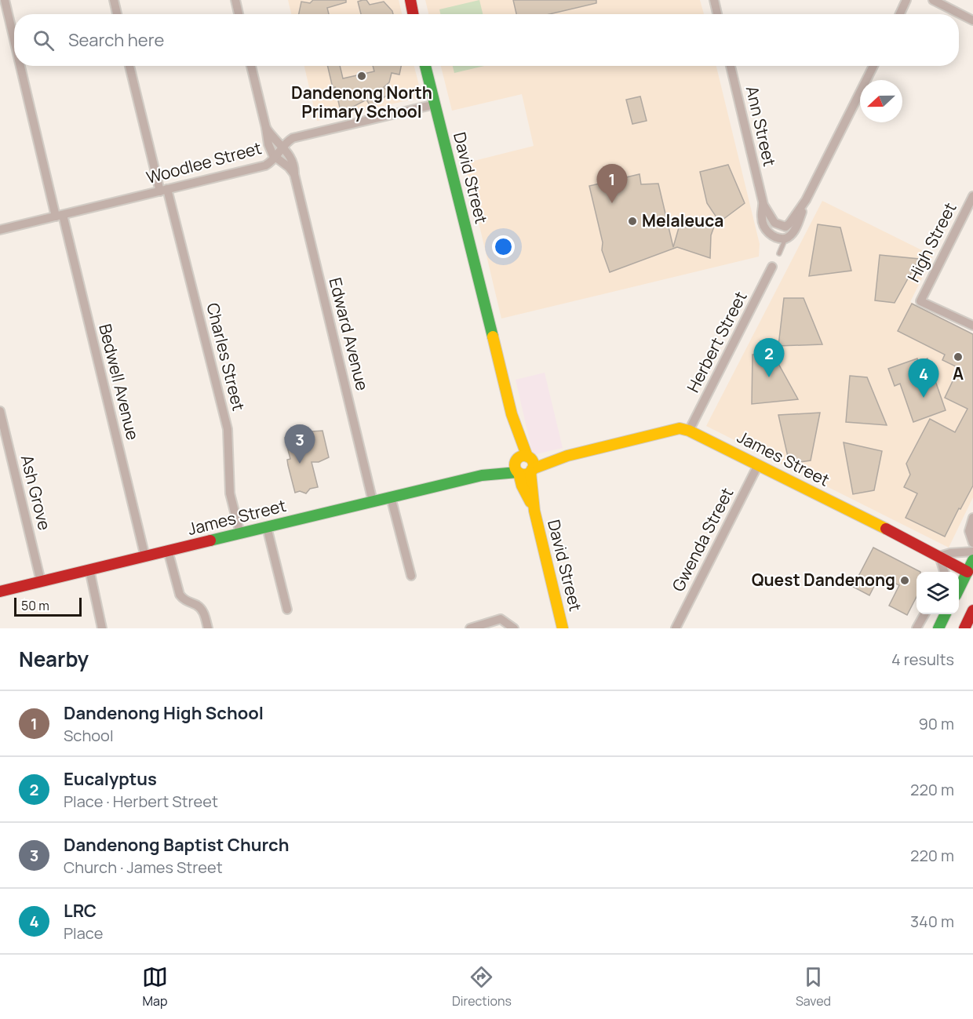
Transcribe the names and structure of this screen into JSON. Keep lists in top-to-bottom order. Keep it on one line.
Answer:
{"streets":{"main road":["David Street","James Street"],"street":["Ann Street","Woodlee Street","High Street","Edward Avenue","Herbert Street","Charles Street","Bedwell Avenue","Ash Grove","Gwenda Street"]},"crossings":[["Woodlee Street","David Street"],["Woodlee Street","Edward Avenue"],["Woodlee Street","Charles Street"],["Woodlee Street","Bedwell Avenue"],["David Street","James Street"],["Edward Avenue","James Street"],["Herbert Street","James Street"],["Charles Street","James Street"],["Bedwell Avenue","James Street"],["James Street","Ash Grove"],["James Street","Gwenda Street"]],"places":["Dandenong North Primary School","Melaleuca","A","Quest Dandenong"],"scale_bar":"50 m","north":"left","page":{"search":"Search here","pins":["1","2","4","3"],"scale":"50 m","heading":["Nearby","4 results"],"list":[{"mark":"1","name":"Dandenong High School","note":"School","value":"90 m"},{"mark":"2","name":"Eucalyptus","note":"Place · Herbert Street","value":"220 m"},{"mark":"3","name":"Dandenong Baptist Church","note":"Church · James Street","value":"220 m"},{"mark":"4","name":"LRC","note":"Place","value":"340 m"}],"nav":["Map","Directions","Saved"]}}
